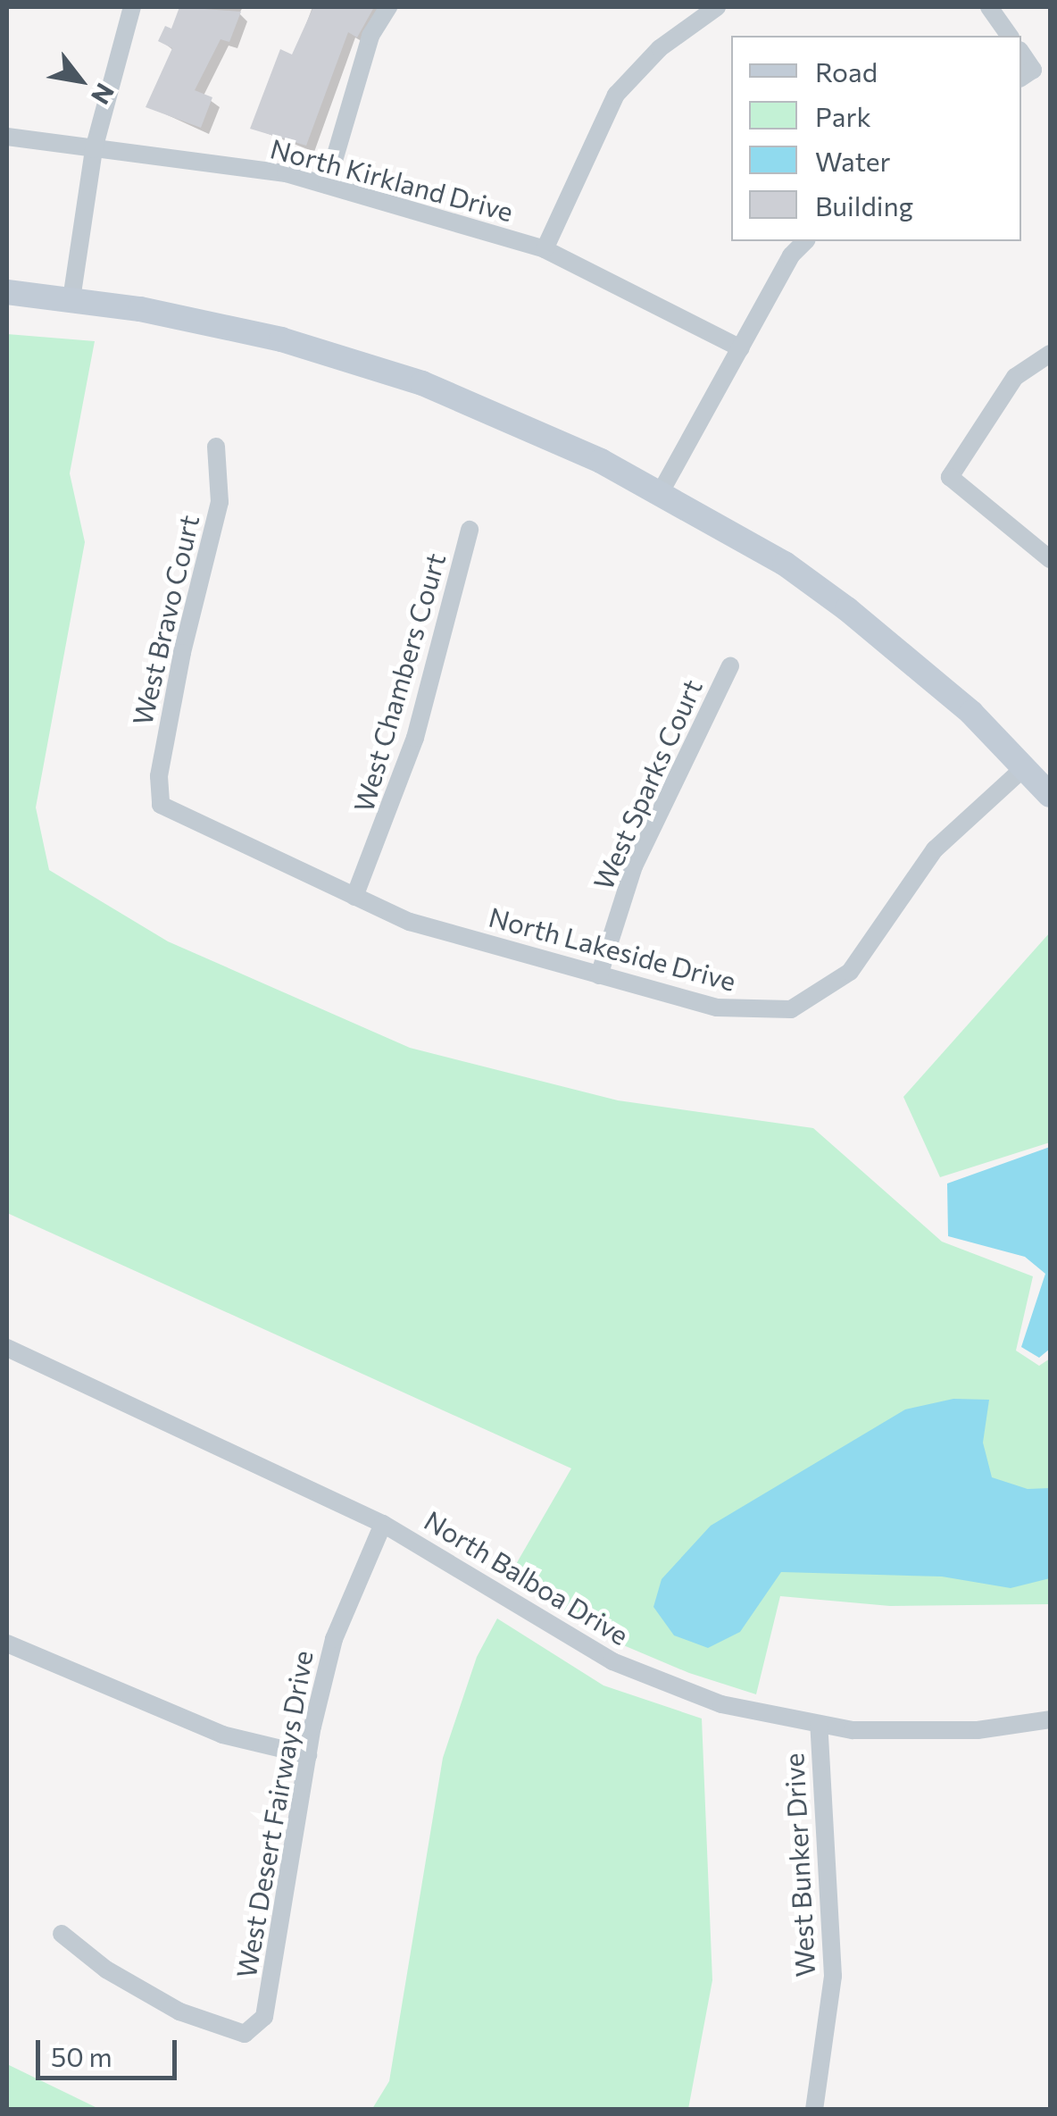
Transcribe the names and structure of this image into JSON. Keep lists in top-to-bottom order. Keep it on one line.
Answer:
{"streets":{"street":["North Kirkland Drive","West Bravo Court","West Chambers Court","West Sparks Court","North Lakeside Drive","North Balboa Drive","West Desert Fairways Drive","West Bunker Drive"]},"crossings":[["West Bravo Court","North Lakeside Drive"],["West Chambers Court","North Lakeside Drive"],["West Sparks Court","North Lakeside Drive"],["North Balboa Drive","West Desert Fairways Drive"],["North Balboa Drive","West Bunker Drive"]],"legend":["Road","Park","Water","Building"],"scale_bar":"50 m","north":"bottom right"}
